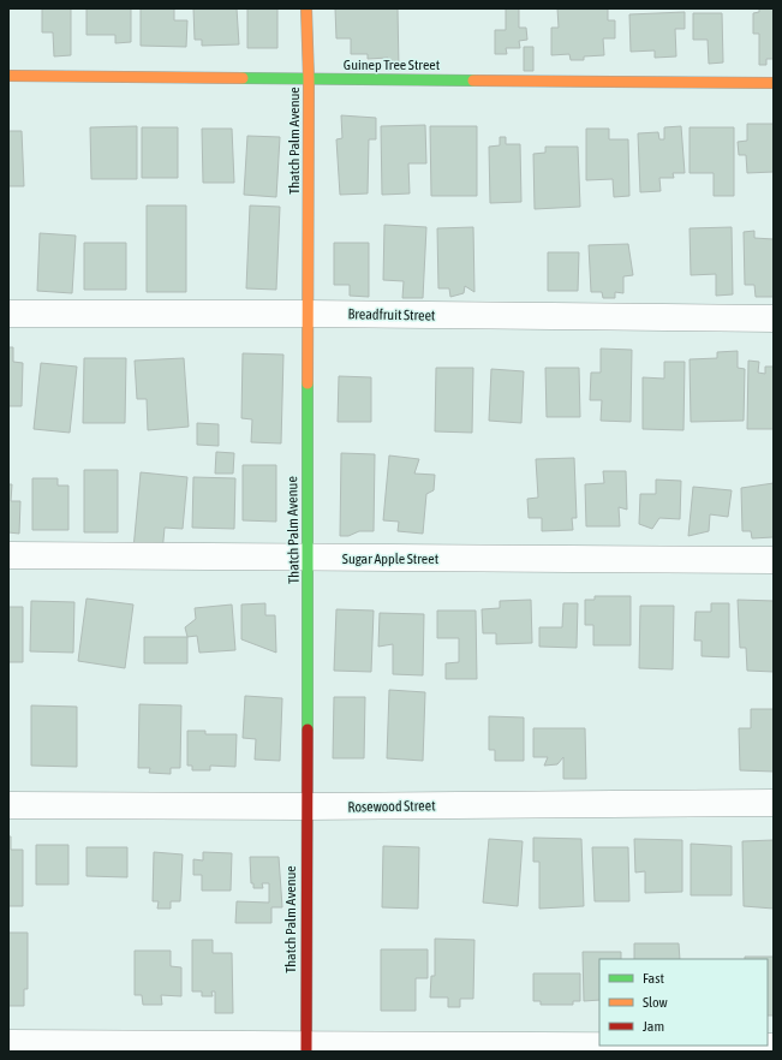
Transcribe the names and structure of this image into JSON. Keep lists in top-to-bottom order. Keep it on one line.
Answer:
{"streets":{"street":["Guinep Tree Street","Thatch Palm Avenue","Breadfruit Street","Sugar Apple Street","Rosewood Street"]},"crossings":[["Guinep Tree Street","Thatch Palm Avenue"],["Thatch Palm Avenue","Breadfruit Street"],["Thatch Palm Avenue","Sugar Apple Street"],["Thatch Palm Avenue","Rosewood Street"]],"legend":["Fast","Slow","Jam"]}
